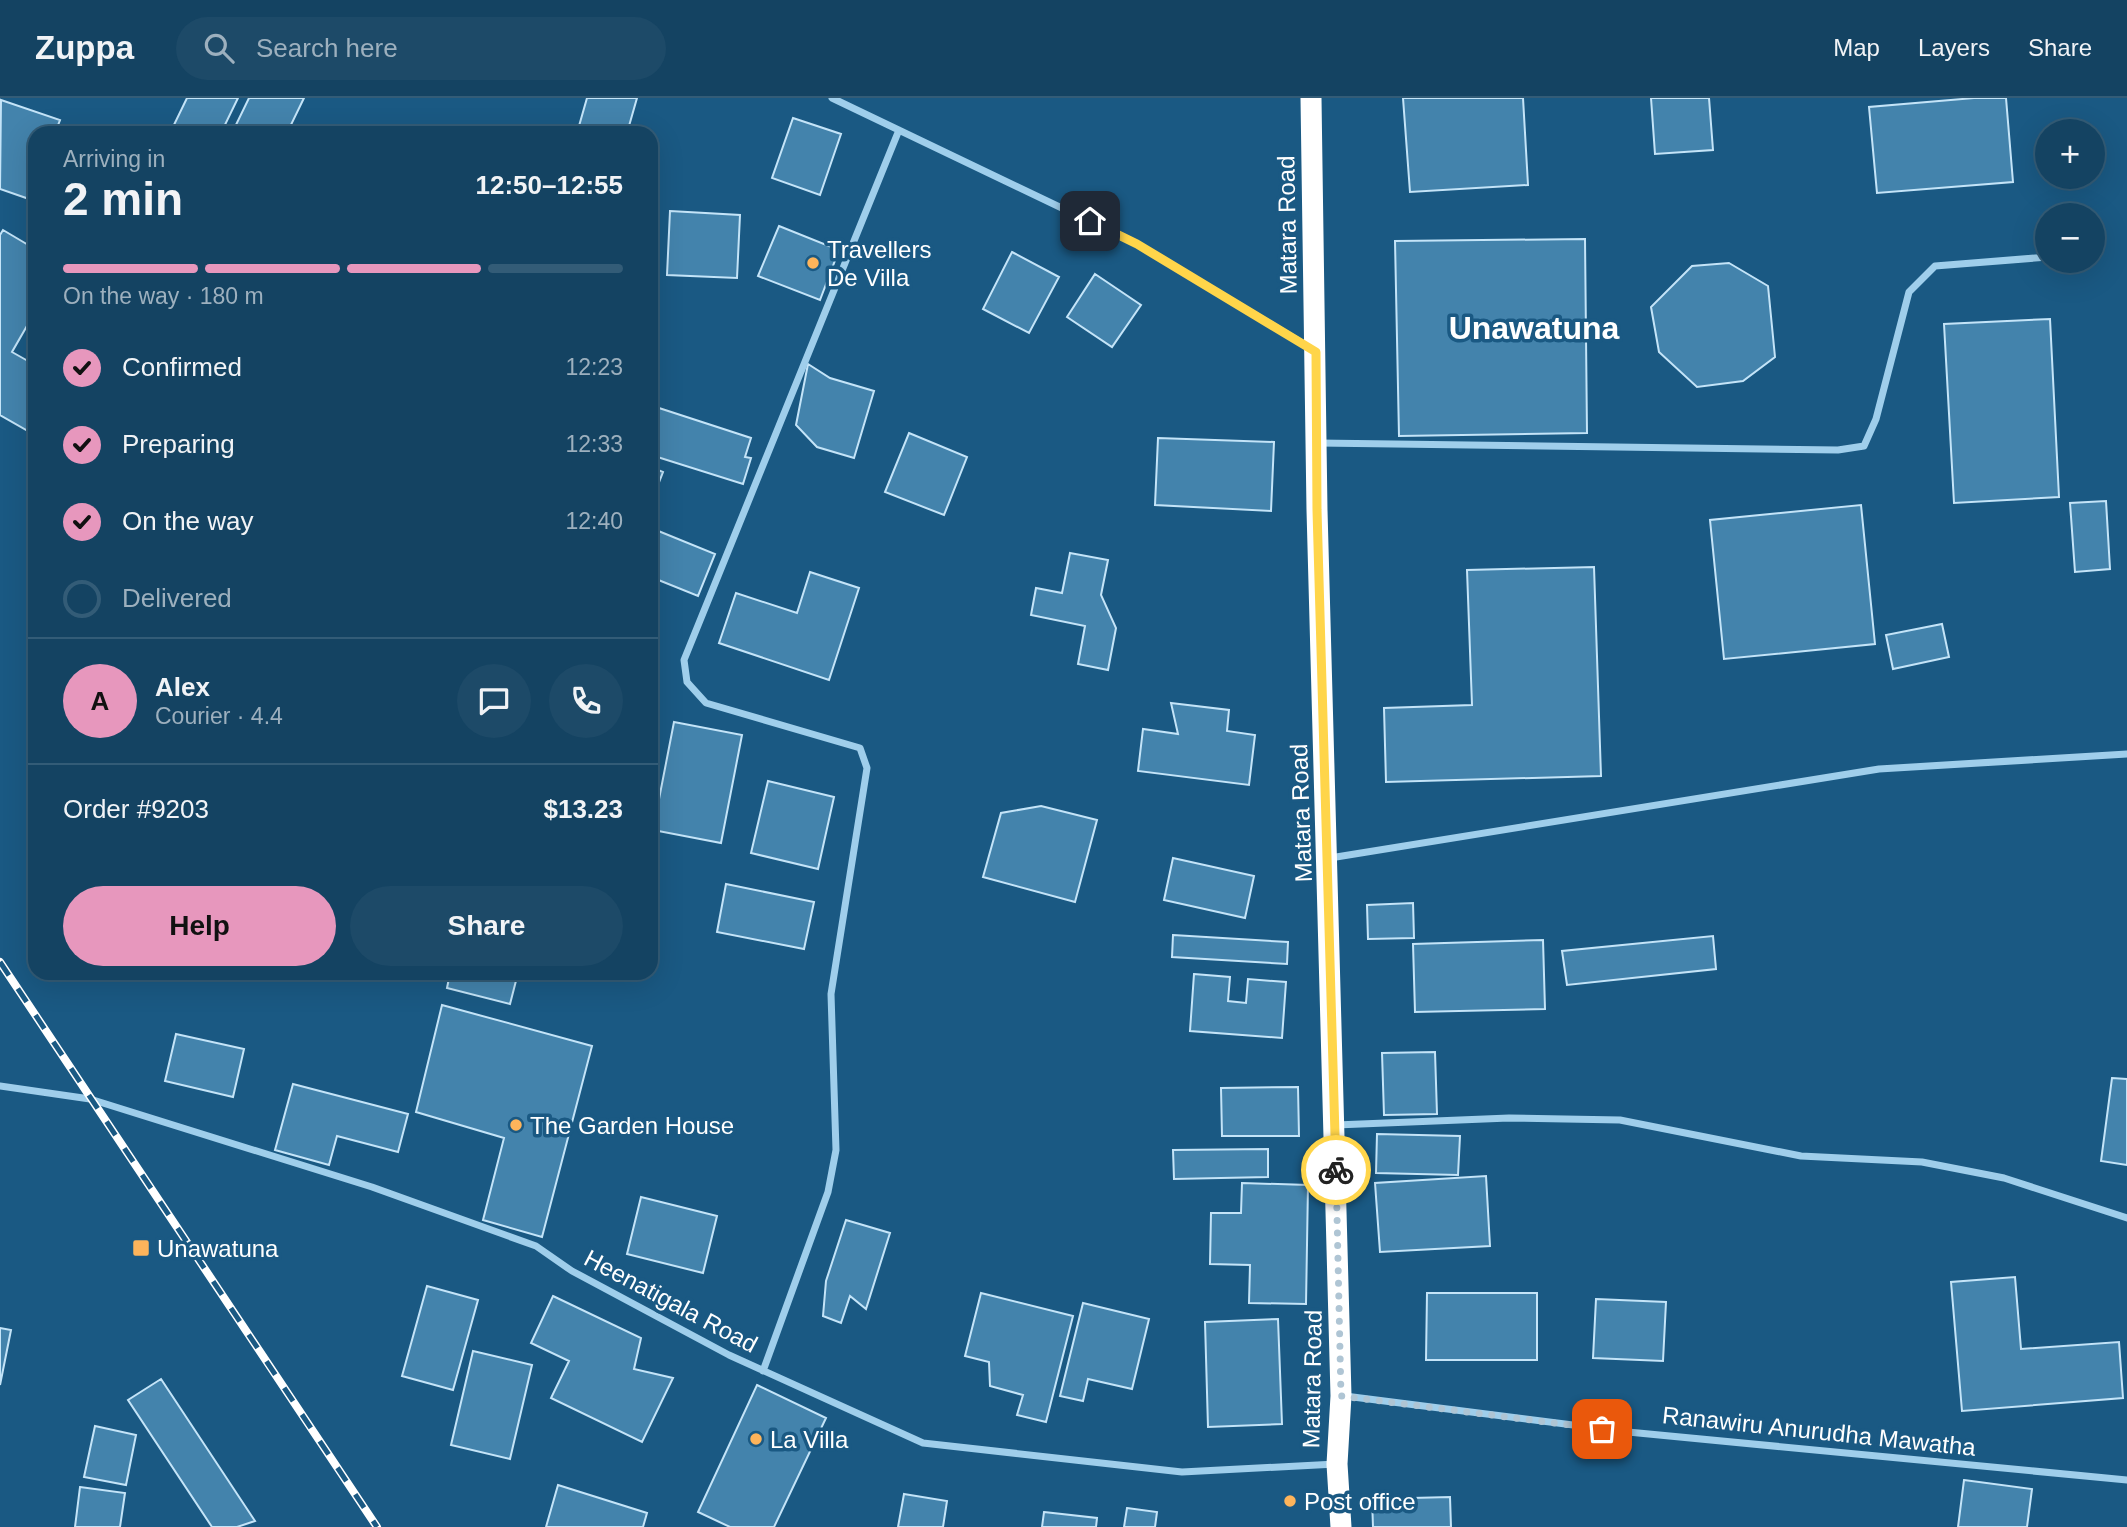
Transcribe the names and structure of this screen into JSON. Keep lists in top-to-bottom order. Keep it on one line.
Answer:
{"streets":{"highway":["Matara Road"],"street":["Heenatigala Road","Ranawiru Anurudha Mawatha"]},"crossings":[["Matara Road","Heenatigala Road"],["Matara Road","Ranawiru Anurudha Mawatha"]],"districts":["Unawatuna"],"places":{"other":["Travellers De Villa","The Garden House","La Villa","Post office"],"transit":["Unawatuna"]},"page":{"header":"Zuppa","search":"Search here","nav":["Map","Layers","Share"],"map_buttons":["+","−"],"heading":["2 min","Arriving in","12:50–12:55"],"panel":["Alex","Courier · 4.4","Order #9203","$13.23"],"bar":"On the way · 180 m","list":[["Confirmed","12:23"],["Preparing","12:33"],["On the way","12:40"],"Delivered"],"round":"A","buttons":["Help","Share"]}}
